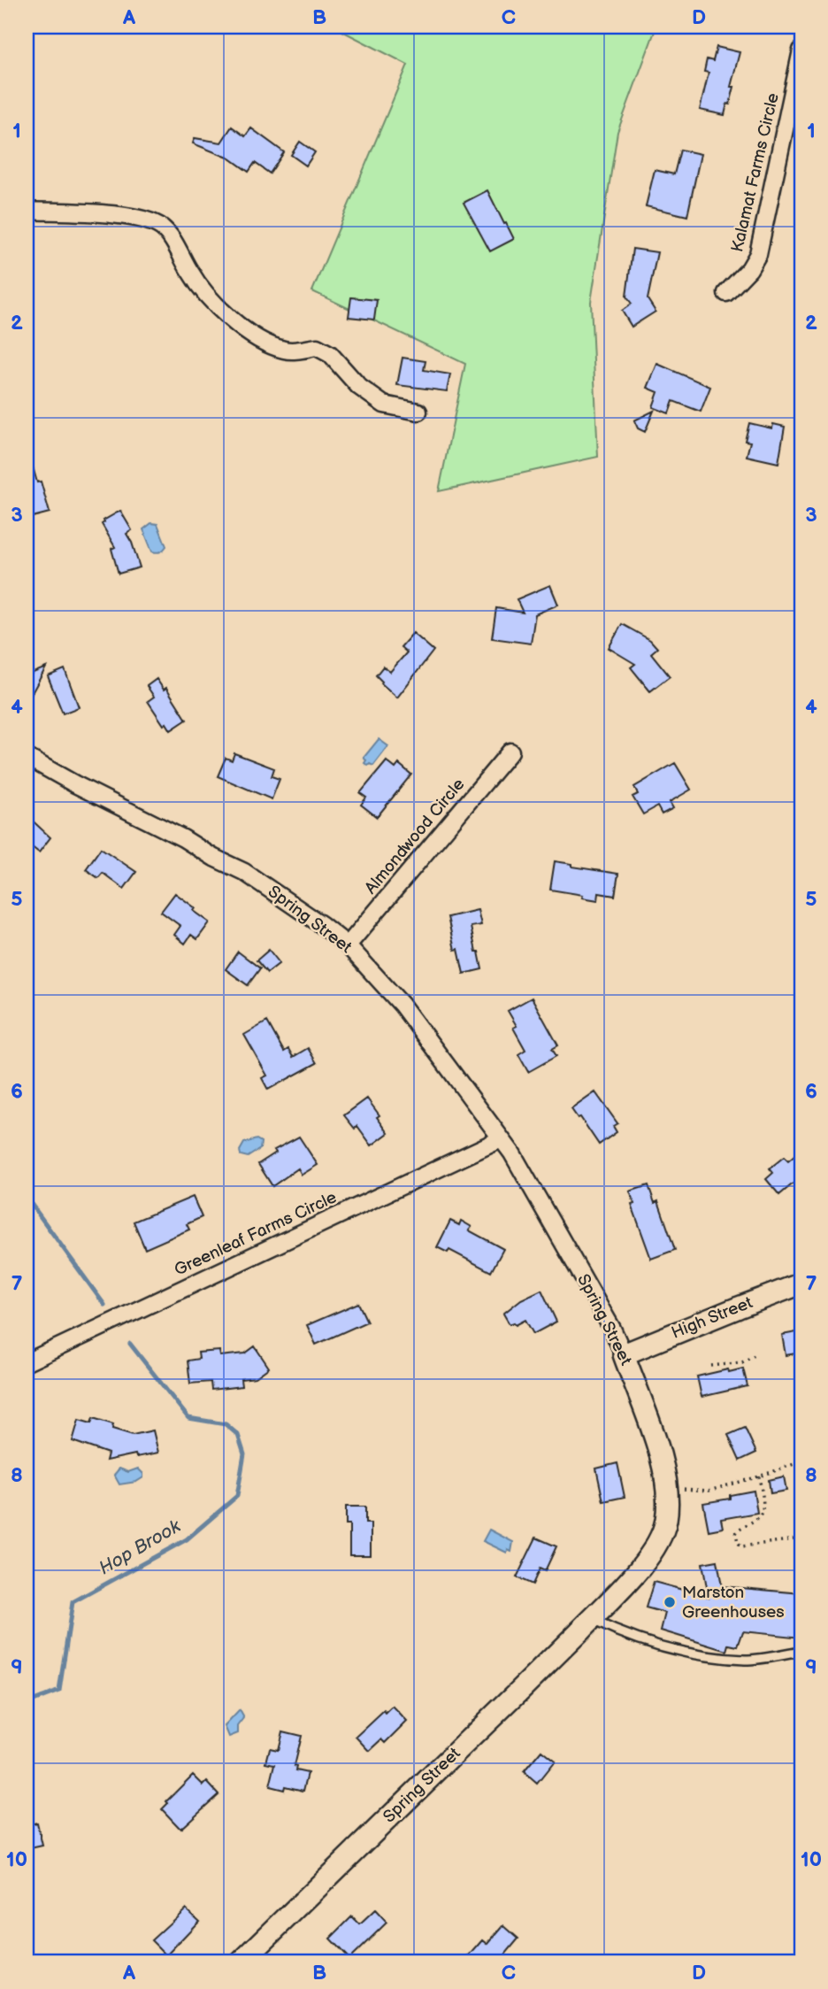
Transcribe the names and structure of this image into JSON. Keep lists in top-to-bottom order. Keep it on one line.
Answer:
{"streets":{"street":["Kalamat Farms Circle","Almondwood Circle","Spring Street","Greenleaf Farms Circle","High Street"]},"crossings":[["Almondwood Circle","Spring Street"],["Spring Street","Greenleaf Farms Circle"],["Spring Street","High Street"]],"water":["Hop Brook"],"places":["Marston Greenhouses"],"grid":{"columns":["A","B","C","D"],"rows":["1","2","3","4","5","6","7","8","9","10"]}}
